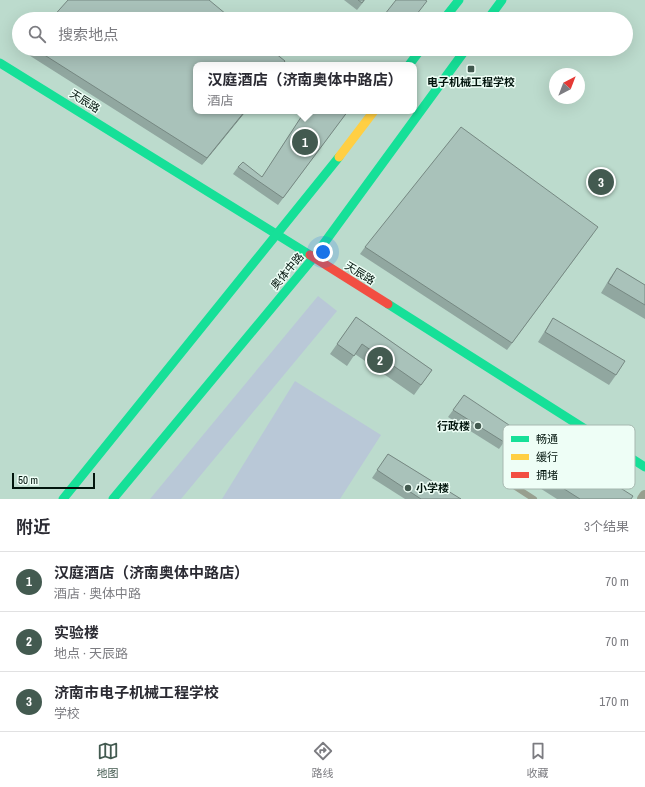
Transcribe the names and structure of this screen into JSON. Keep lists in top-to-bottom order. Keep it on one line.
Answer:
{"streets":{"main road":["天辰路","奥体中路"]},"crossings":[["天辰路","奥体中路"]],"places":{"transit":["电子机械工程学校"],"other":["行政楼","小学楼"]},"legend":["畅通","缓行","拥堵"],"scale_bar":"50 m","north":"top right","page":{"search":"搜索地点","popup":["汉庭酒店（济南奥体中路店）","酒店"],"pins":["1","3","2"],"scale":"50 m","heading":["附近","3个结果"],"list":[{"mark":"1","name":"汉庭酒店（济南奥体中路店）","note":"酒店 · 奥体中路","value":"70 m"},{"mark":"2","name":"实验楼","note":"地点 · 天辰路","value":"70 m"},{"mark":"3","name":"济南市电子机械工程学校","note":"学校","value":"170 m"}],"nav":["地图","路线","收藏"]}}
